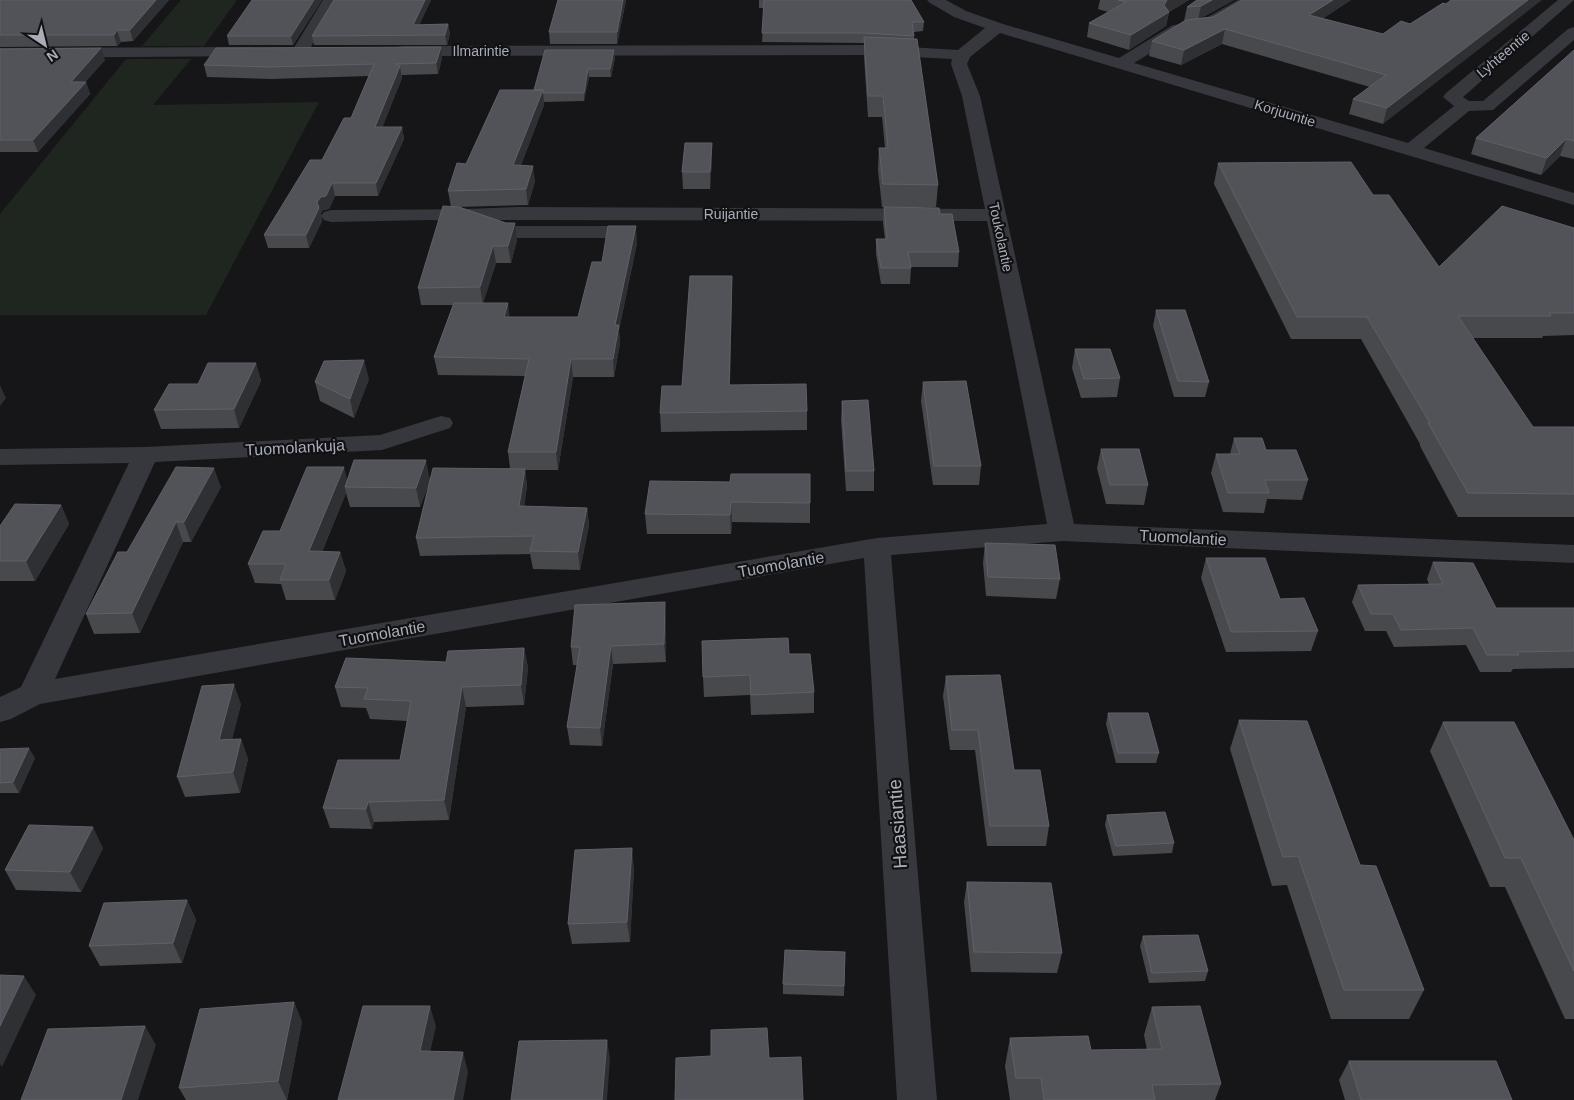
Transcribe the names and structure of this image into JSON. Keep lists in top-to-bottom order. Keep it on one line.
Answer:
{"streets":{"street":["Ilmarintie","Lyhteentie","Korjuuntie","Toukolantie","Tuomolankuja","Tuomolantie","Haasiantie"]},"crossings":[["Ilmarintie","Toukolantie"],["Toukolantie","Tuomolantie"],["Tuomolantie","Haasiantie"]],"north":"bottom right"}
